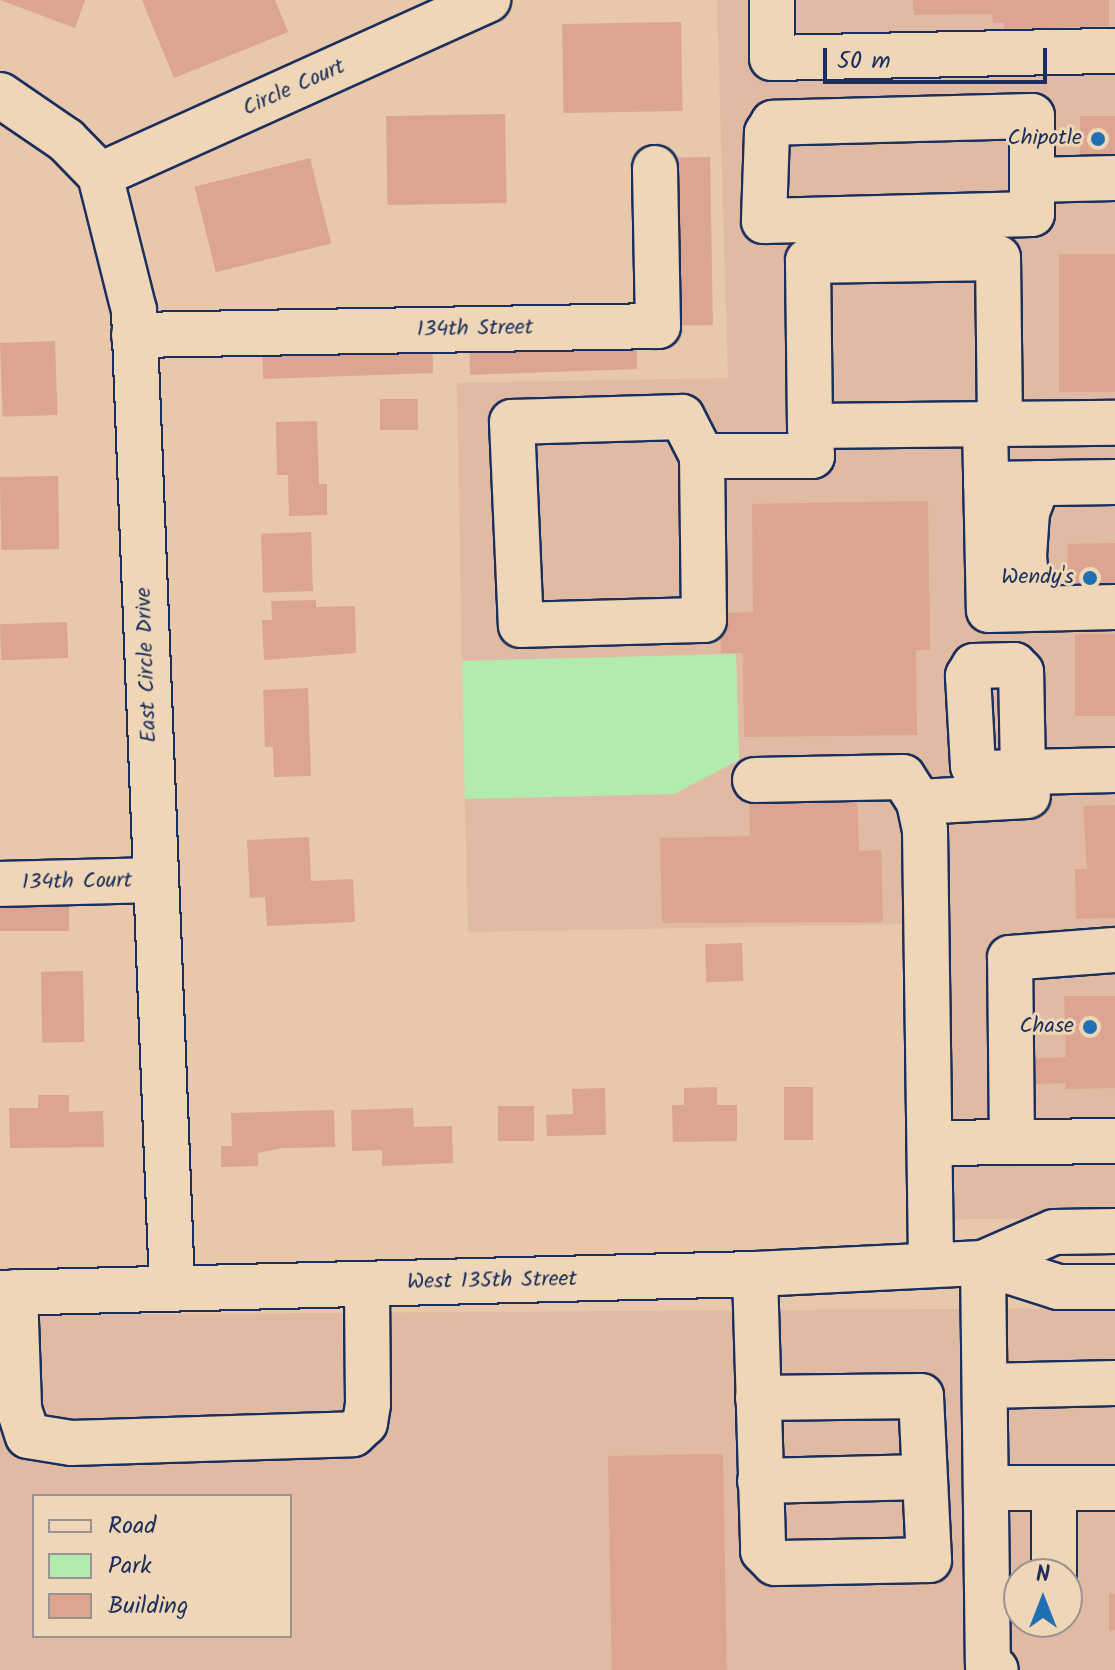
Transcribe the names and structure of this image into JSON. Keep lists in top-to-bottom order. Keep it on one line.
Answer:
{"streets":{"street":["Circle Court","134th Street","East Circle Drive","134th Court","West 135th Street"]},"crossings":[["Circle Court","East Circle Drive"],["134th Street","East Circle Drive"],["East Circle Drive","134th Court"],["East Circle Drive","West 135th Street"]],"places":["Chipotle","Wendy's","Chase"],"legend":["Road","Park","Building"],"scale_bar":"50 m","north":"top"}
